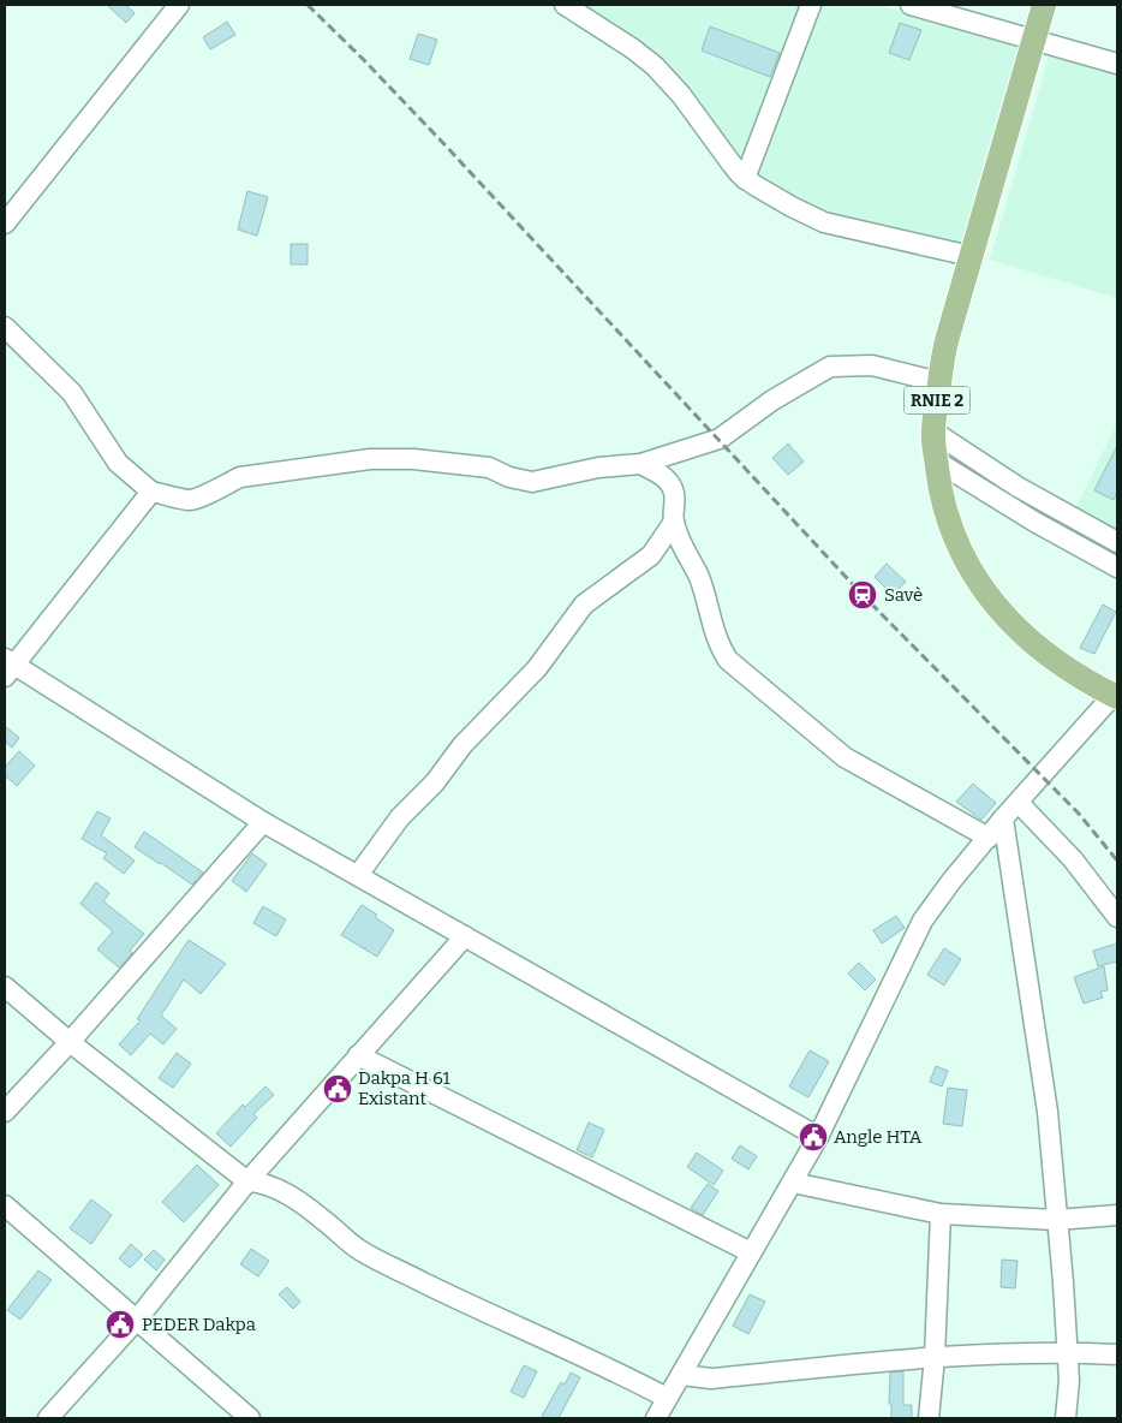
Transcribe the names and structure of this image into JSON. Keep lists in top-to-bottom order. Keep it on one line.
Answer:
{"streets":{"main road":["RNIE 2"]},"places":{"station":["Savè"],"public building":["Dakpa H 61 Existant","Angle HTA","PEDER Dakpa"]}}
